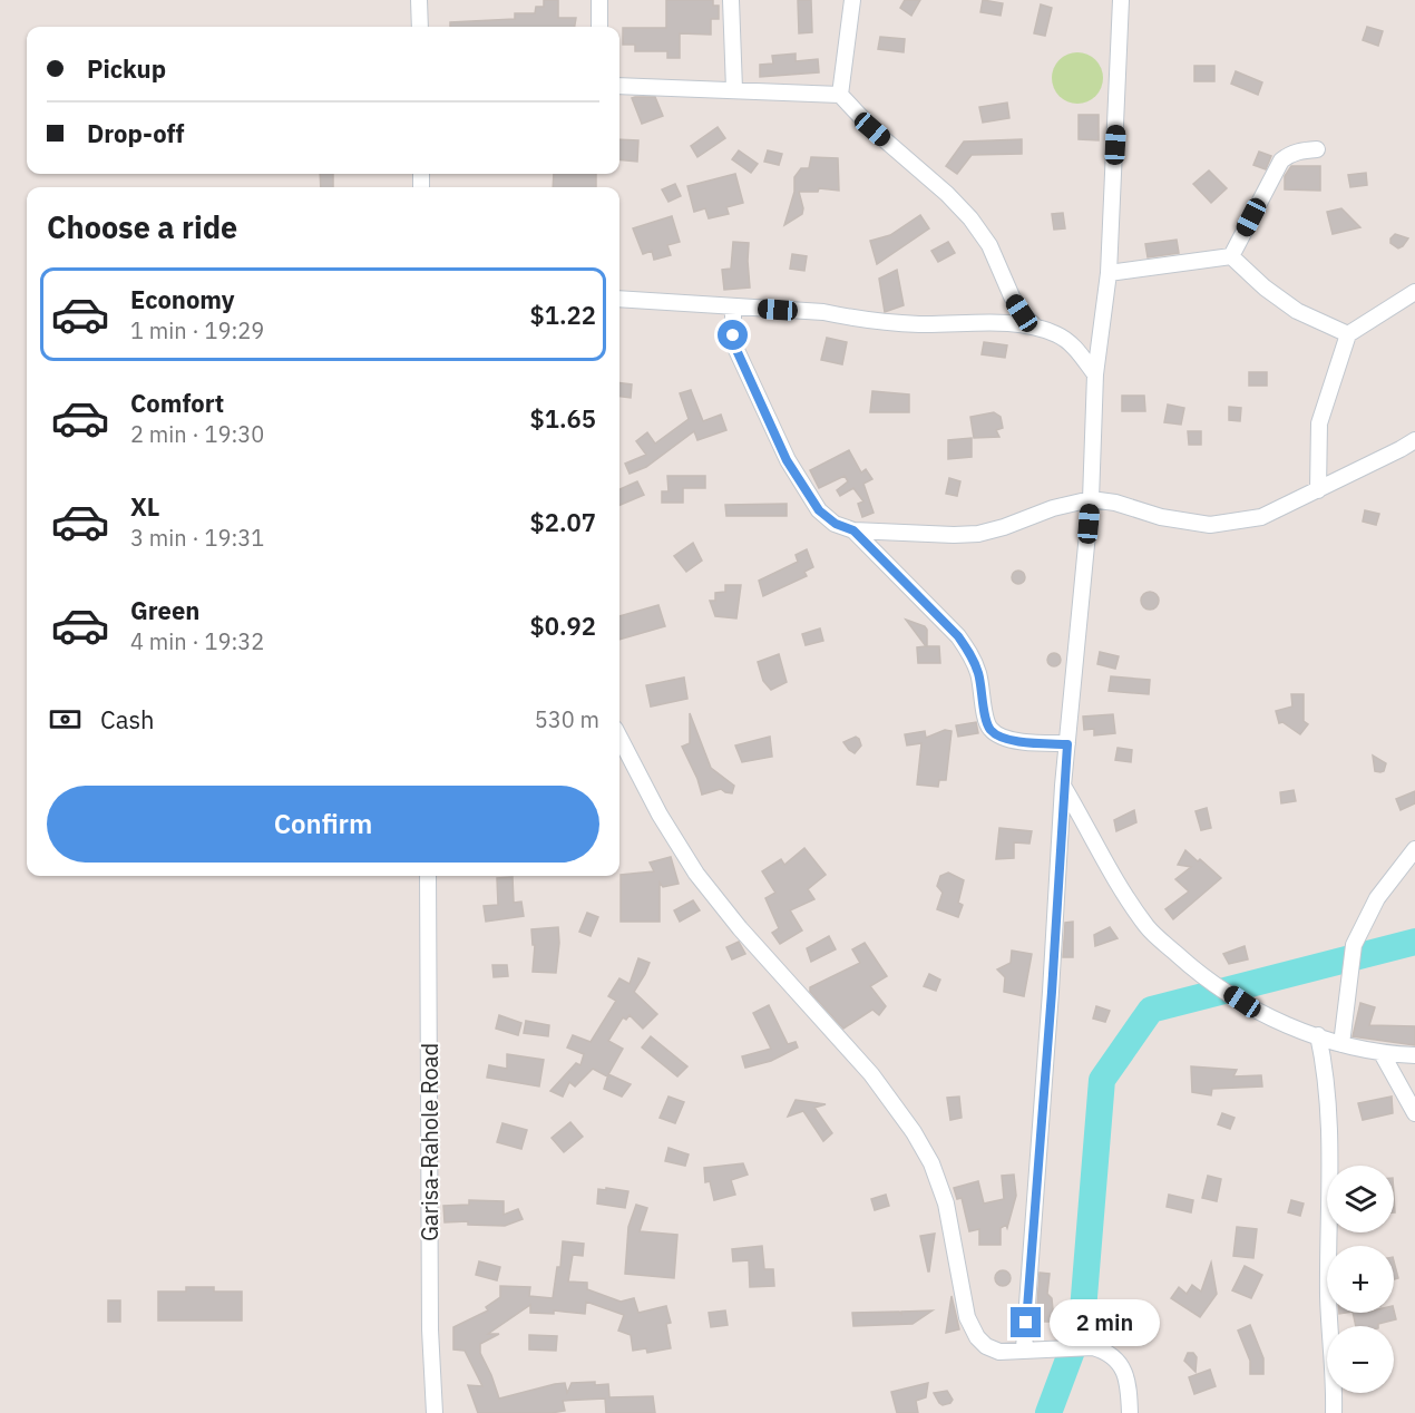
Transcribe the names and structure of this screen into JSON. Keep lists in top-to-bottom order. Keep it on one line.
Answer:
{"streets":{"street":["Garisa-Rahole Road"]},"page":{"banner":["Pickup","Drop-off"],"heading":"Choose a ride","list":[{"name":"Economy","note":"1 min · 19:29","value":"$1.22"},{"name":"Comfort","note":"2 min · 19:30","value":"$1.65"},{"name":"XL","note":"3 min · 19:31","value":"$2.07"},{"name":"Green","note":"4 min · 19:32","value":"$0.92"}],"pay":["Cash","530 m"],"buttons":"Confirm","map_buttons":["+","−"],"bubble":"2 min"}}
